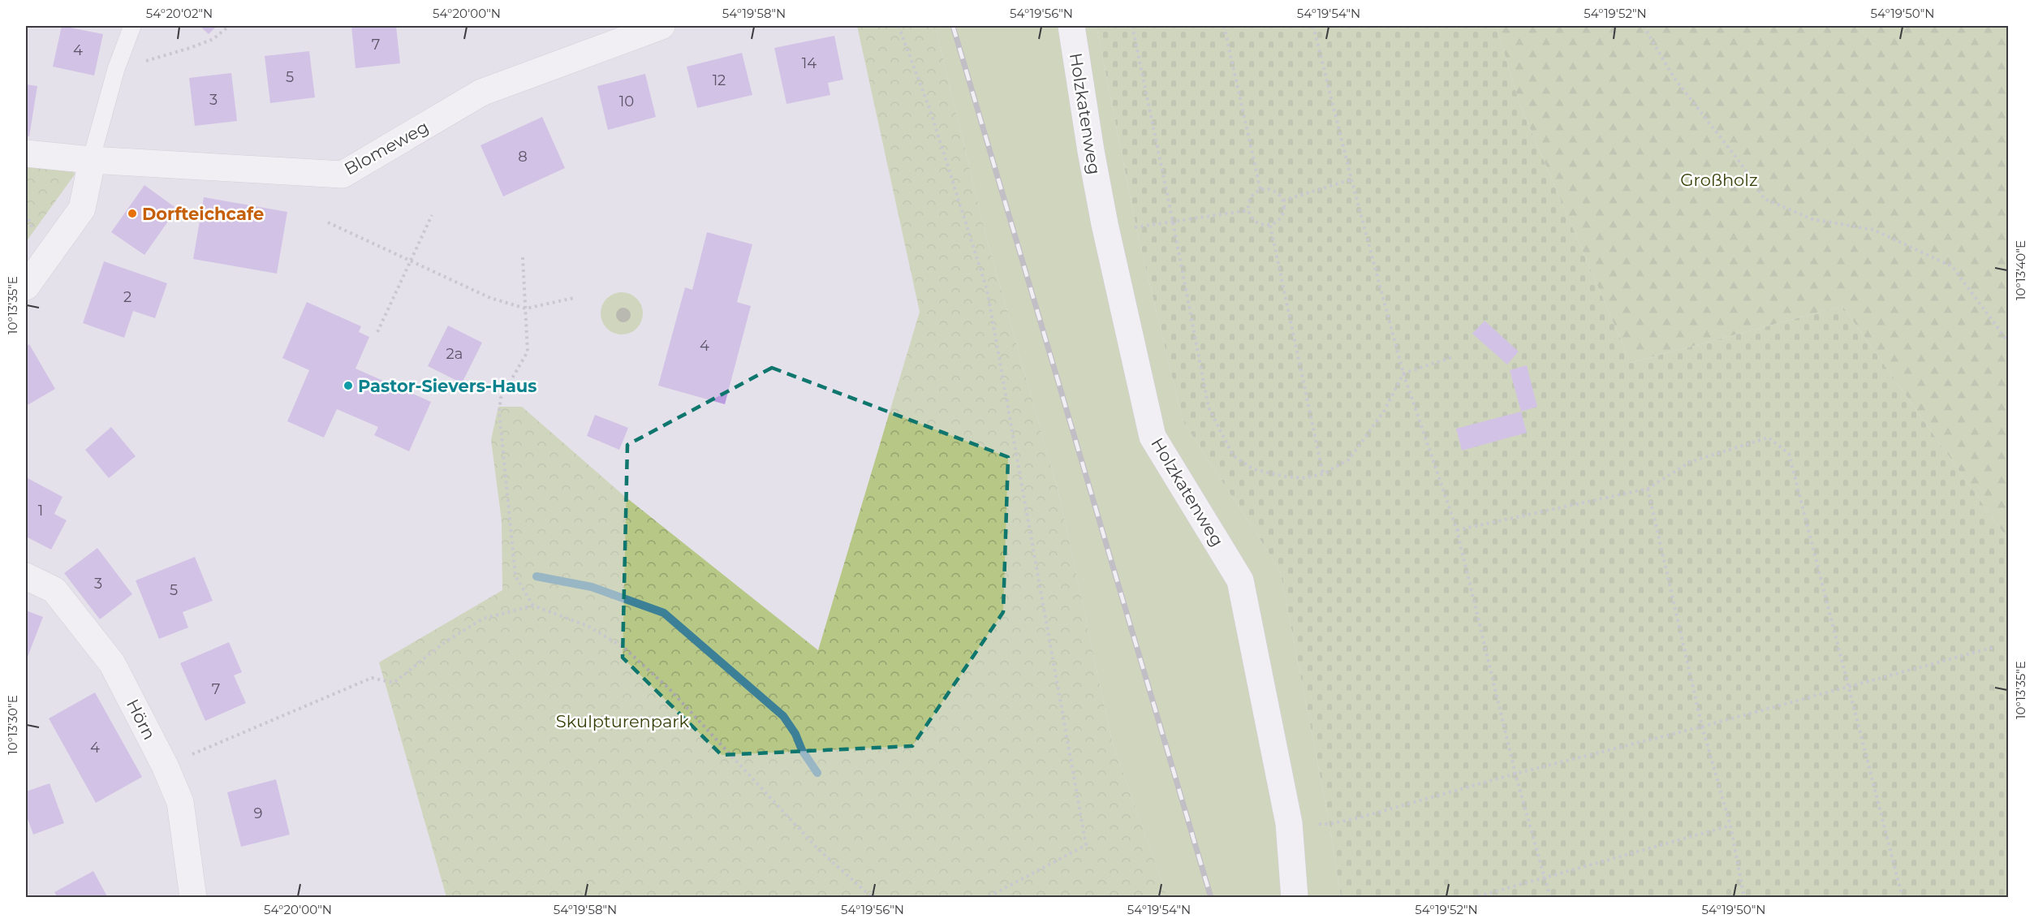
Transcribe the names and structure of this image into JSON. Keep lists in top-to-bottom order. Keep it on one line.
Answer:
{"streets":{"street":["Holzkatenweg","Blomeweg","Hörn"]},"parks":["Großholz","Skulpturenpark"],"places":["Dorfteichcafe","Pastor-Sievers-Haus"],"house_numbers":["7","4","14","5","12","3","10","8","2","4","2a","1","3","5","7","4","9"],"coordinates":["54°20'02\"N","54°20'00\"N","54°19'58\"N","54°19'56\"N","54°19'54\"N","54°19'52\"N","54°19'50\"N","10°13'40\"E","10°13'35\"E","10°13'30\"E"]}
